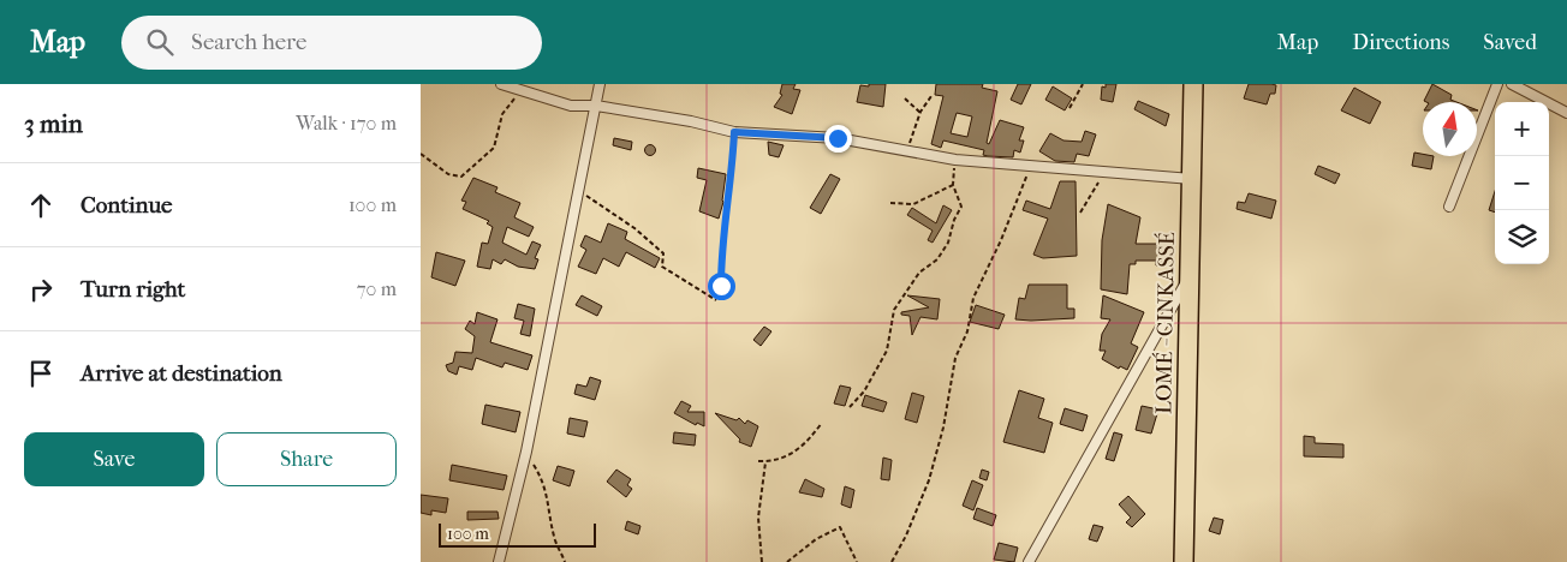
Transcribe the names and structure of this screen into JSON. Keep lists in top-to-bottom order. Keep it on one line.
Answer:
{"streets":{"highway":["LOMÉ - CINKASSÉ"]},"scale_bar":"100 m","north":"top","page":{"header":"Map","search":"Search here","nav":["Map","Directions","Saved"],"heading":["3 min","Walk · 170 m"],"map_buttons":["+","−"],"list":[["Continue","100 m"],["Turn right","70 m"],"Arrive at destination"],"buttons":["Save","Share"],"scale":"100 m"}}
